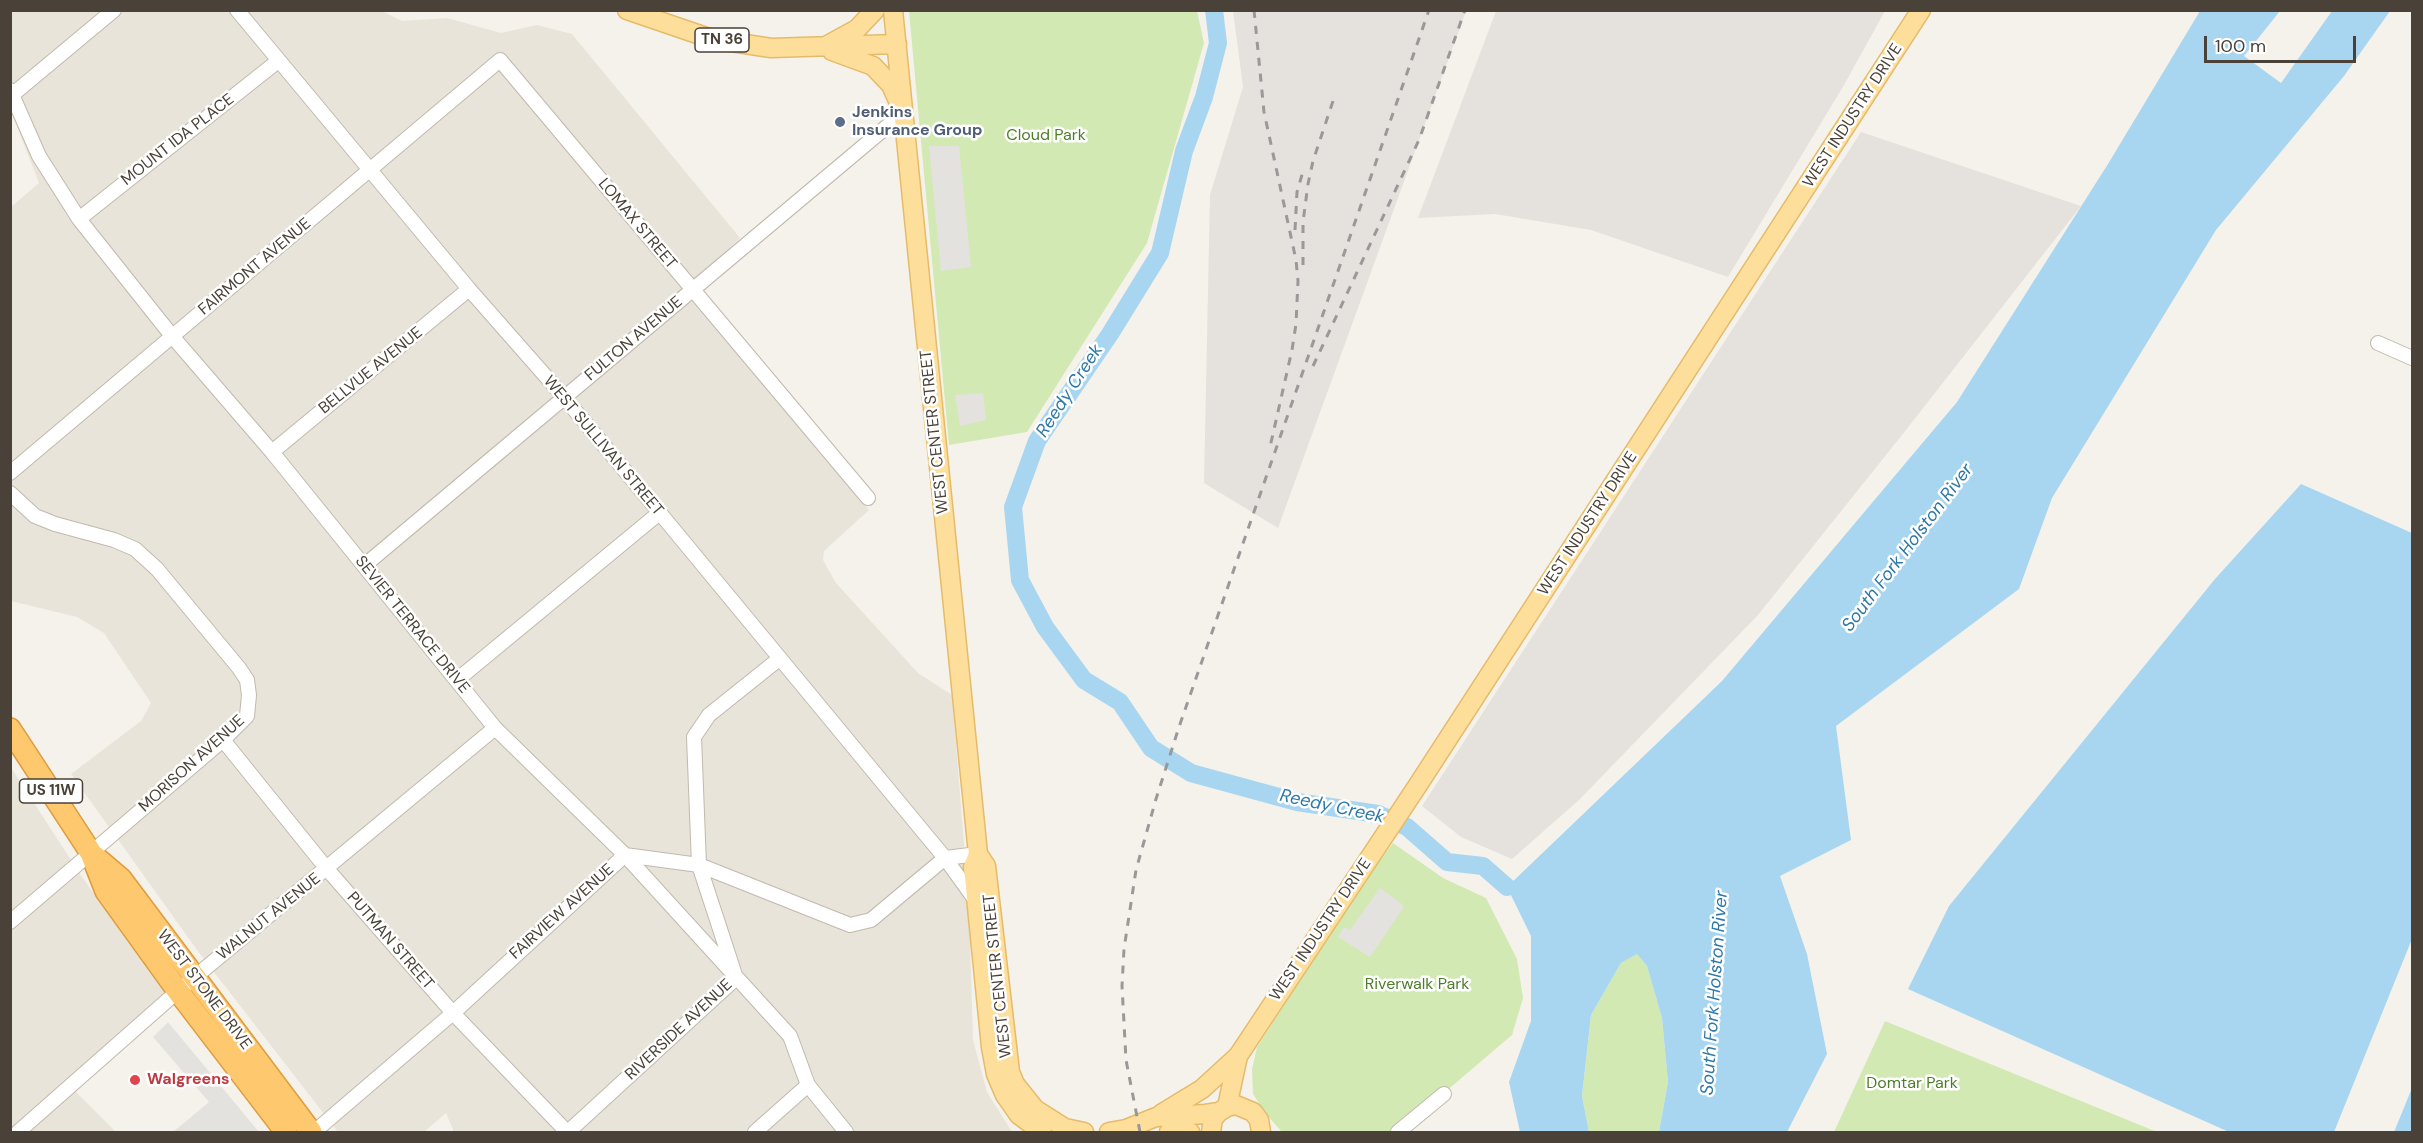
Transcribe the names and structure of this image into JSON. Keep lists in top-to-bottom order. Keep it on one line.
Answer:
{"streets":{"highway":["US 11W","WEST STONE DRIVE"],"main road":["TN 36","WEST INDUSTRY DRIVE","WEST CENTER STREET"],"street":["MOUNT IDA PLACE","LOMAX STREET","FAIRMONT AVENUE","FULTON AVENUE","BELLVUE AVENUE","WEST SULLIVAN STREET","SEVIER TERRACE DRIVE","MORISON AVENUE","FAIRVIEW AVENUE","WALNUT AVENUE","PUTMAN STREET","RIVERSIDE AVENUE"]},"crossings":[["TN 36","WEST CENTER STREET"],["MOUNT IDA PLACE","WEST SULLIVAN STREET"],["MOUNT IDA PLACE","SEVIER TERRACE DRIVE"],["LOMAX STREET","FAIRMONT AVENUE"],["LOMAX STREET","FULTON AVENUE"],["FAIRMONT AVENUE","WEST SULLIVAN STREET"],["FAIRMONT AVENUE","SEVIER TERRACE DRIVE"],["FULTON AVENUE","WEST CENTER STREET"],["FULTON AVENUE","WEST SULLIVAN STREET"],["FULTON AVENUE","SEVIER TERRACE DRIVE"],["BELLVUE AVENUE","WEST SULLIVAN STREET"],["BELLVUE AVENUE","SEVIER TERRACE DRIVE"],["WEST CENTER STREET","WEST SULLIVAN STREET"],["WEST SULLIVAN STREET","FAIRVIEW AVENUE"],["WEST SULLIVAN STREET","RIVERSIDE AVENUE"],["SEVIER TERRACE DRIVE","FAIRVIEW AVENUE"],["SEVIER TERRACE DRIVE","WALNUT AVENUE"],["SEVIER TERRACE DRIVE","RIVERSIDE AVENUE"],["MORISON AVENUE","PUTMAN STREET"],["MORISON AVENUE","WEST STONE DRIVE"],["FAIRVIEW AVENUE","PUTMAN STREET"],["FAIRVIEW AVENUE","WEST STONE DRIVE"],["FAIRVIEW AVENUE","RIVERSIDE AVENUE"],["WALNUT AVENUE","PUTMAN STREET"],["WALNUT AVENUE","WEST STONE DRIVE"],["PUTMAN STREET","RIVERSIDE AVENUE"]],"water":["Reedy Creek","South Fork Holston River"],"parks":["Cloud Park","Riverwalk Park","Domtar Park"],"places":["Jenkins Insurance Group","Walgreens"],"scale_bar":"100 m"}
